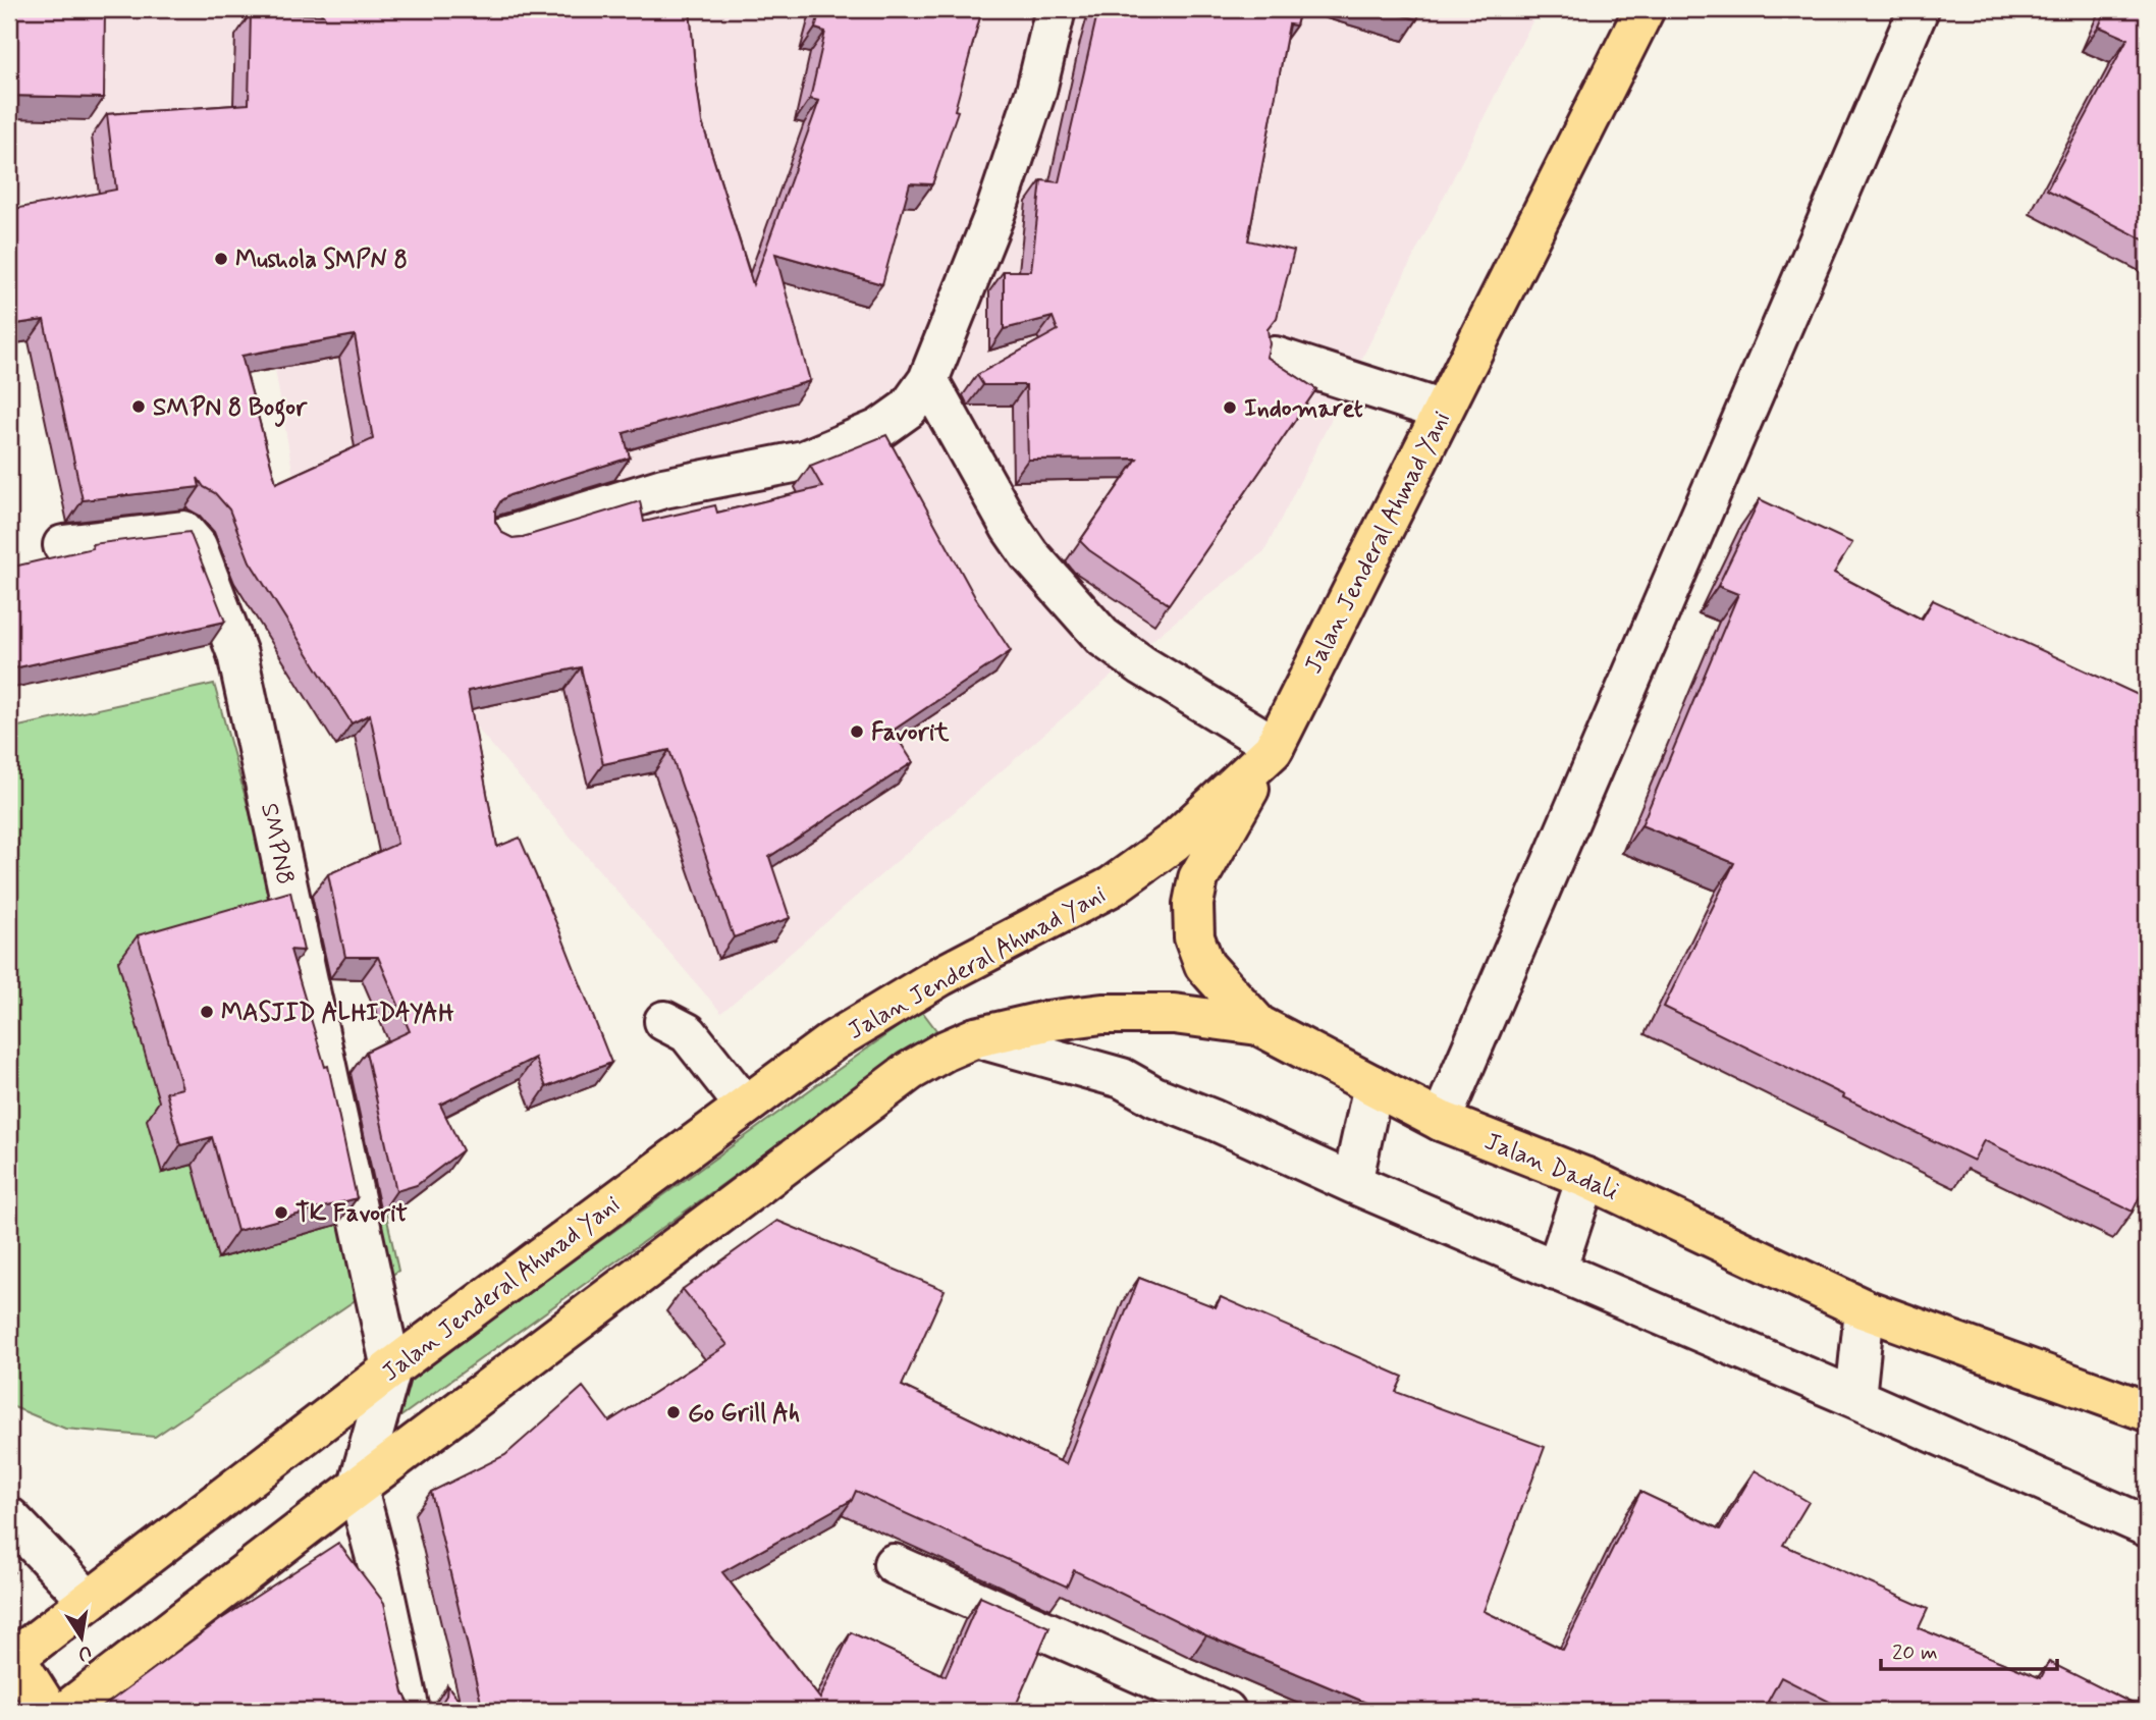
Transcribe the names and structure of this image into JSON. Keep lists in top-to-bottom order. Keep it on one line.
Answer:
{"streets":{"main road":["Jalan Jenderal Ahmad Yani","Jalan Dadali"],"street":["SMPN8"]},"crossings":[["Jalan Jenderal Ahmad Yani","SMPN8"]],"places":["Mushola SMPN 8","SMPN 8 Bogor","Indomaret","Favorit","MASJID ALHIDAYAH","TK Favorit","Go Grill Ah"],"scale_bar":"20 m","north":"bottom"}
